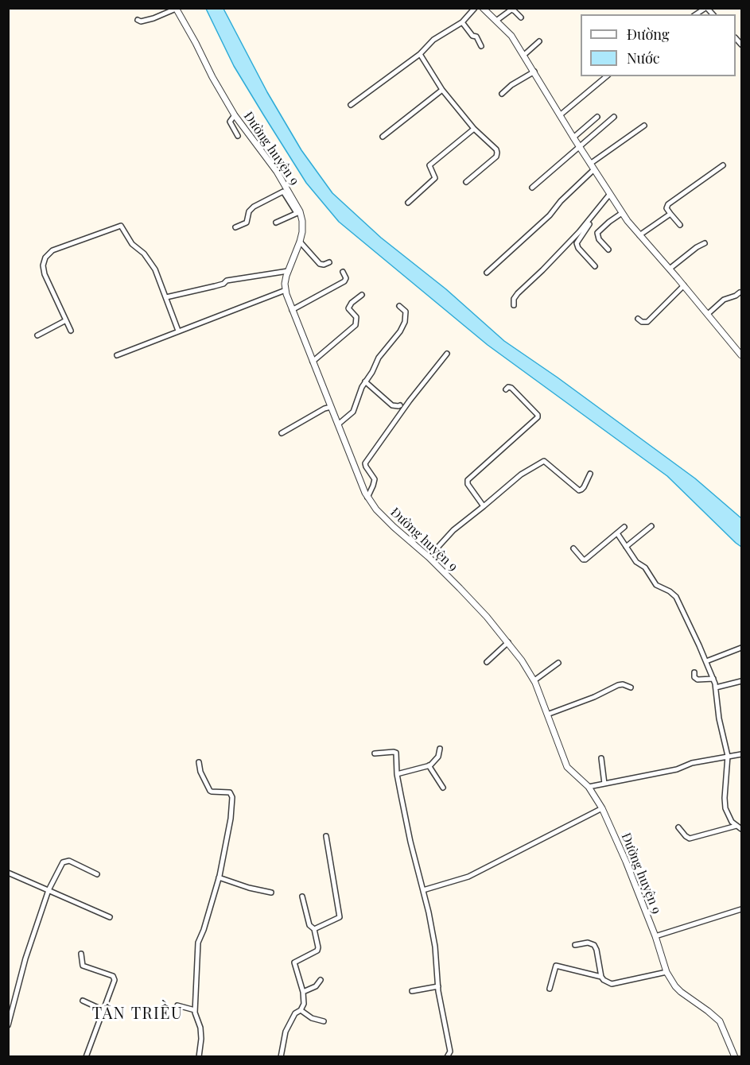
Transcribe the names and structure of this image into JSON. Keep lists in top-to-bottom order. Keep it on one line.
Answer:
{"streets":{"street":["Đường huyện 9"]},"districts":["TÂN TRIỀU"],"legend":["Đường","Nước"]}
